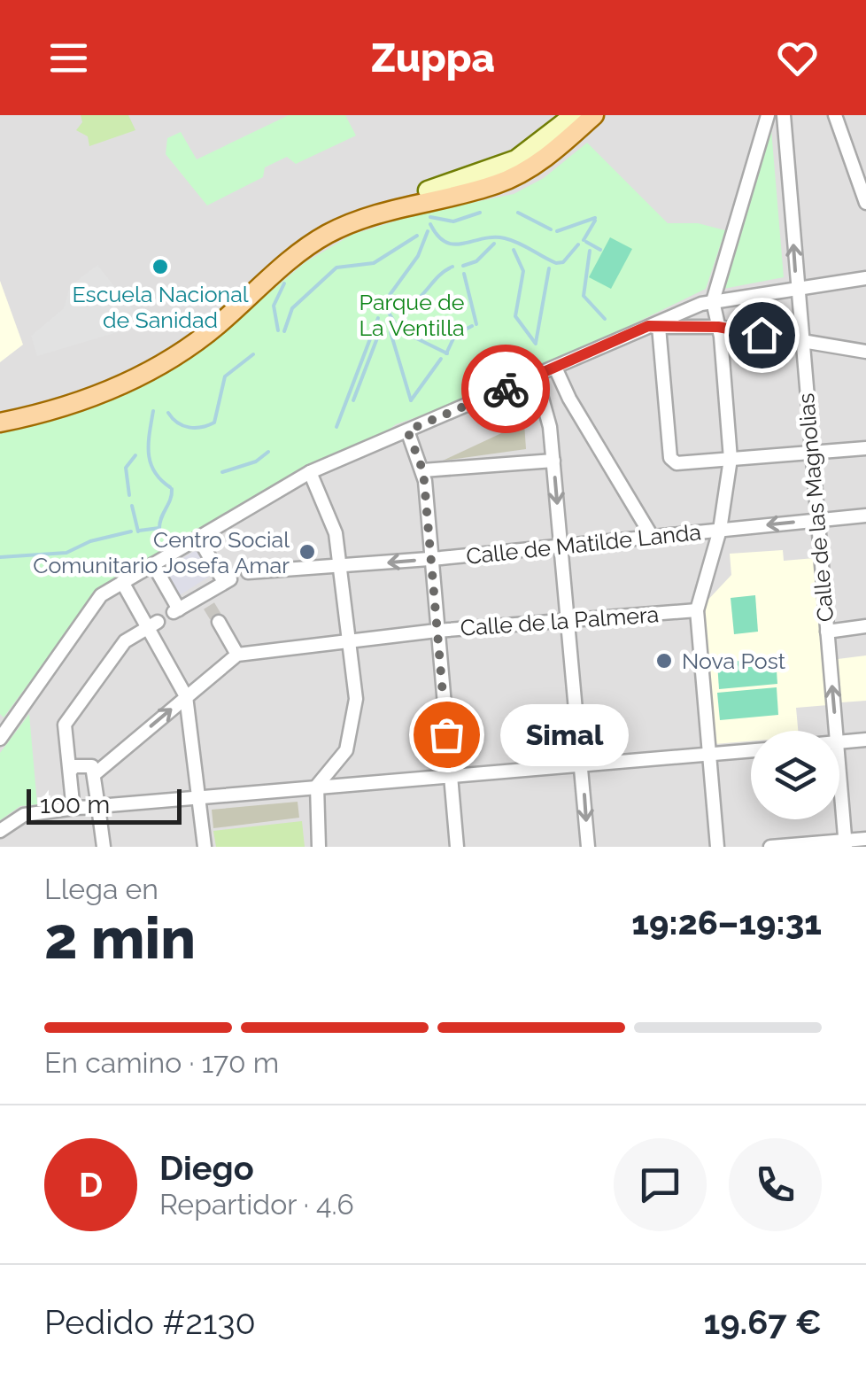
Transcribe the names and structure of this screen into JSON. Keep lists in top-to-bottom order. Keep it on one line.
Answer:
{"streets":{"street":["Calle de las Magnolias","Calle de Matilde Landa","Calle de la Palmera"]},"crossings":[["Calle de las Magnolias","Calle de Matilde Landa"]],"parks":["Parque de La Ventilla"],"places":["Escuela Nacional de Sanidad","Centro Social Comunitario Josefa Amar","Nova Post","Simal"],"scale_bar":"100 m","page":{"header":"Zuppa","bubble":"Simal","scale":"100 m","heading":["2 min","Llega en","19:26–19:31"],"panel":["Diego","Repartidor · 4.6","Pedido #2130","19.67 €"],"bar":"En camino · 170 m","round":"D"}}
